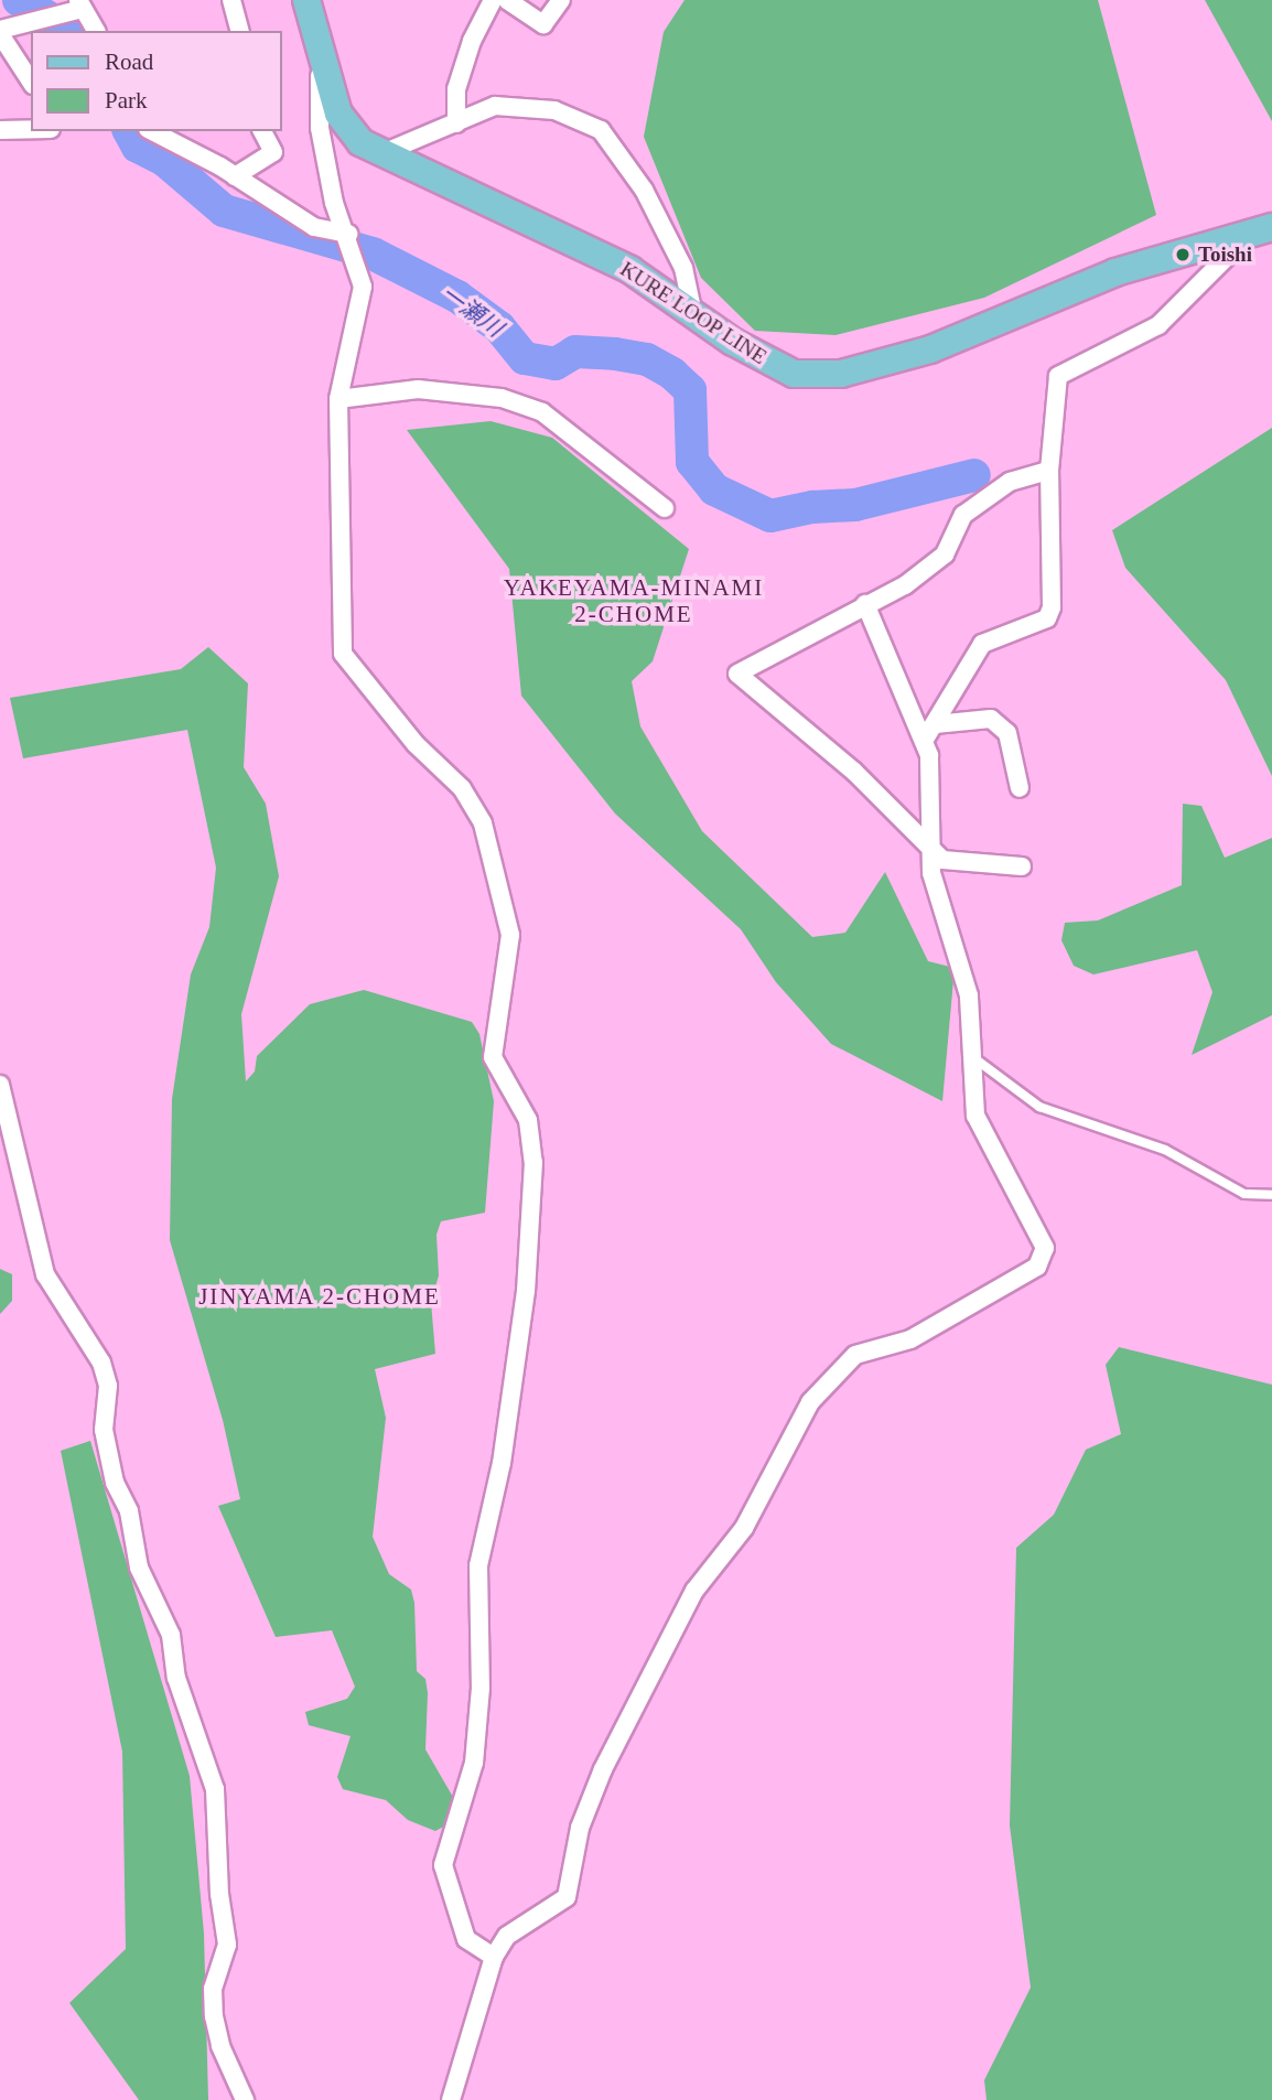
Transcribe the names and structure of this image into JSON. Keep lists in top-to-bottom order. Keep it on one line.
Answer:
{"streets":{"main road":["KURE LOOP LINE"]},"districts":["YAKEYAMA-MINAMI 2-CHOME","JINYAMA 2-CHOME"],"water":["一瀬川"],"places":["Toishi"],"legend":["Road","Park"]}
